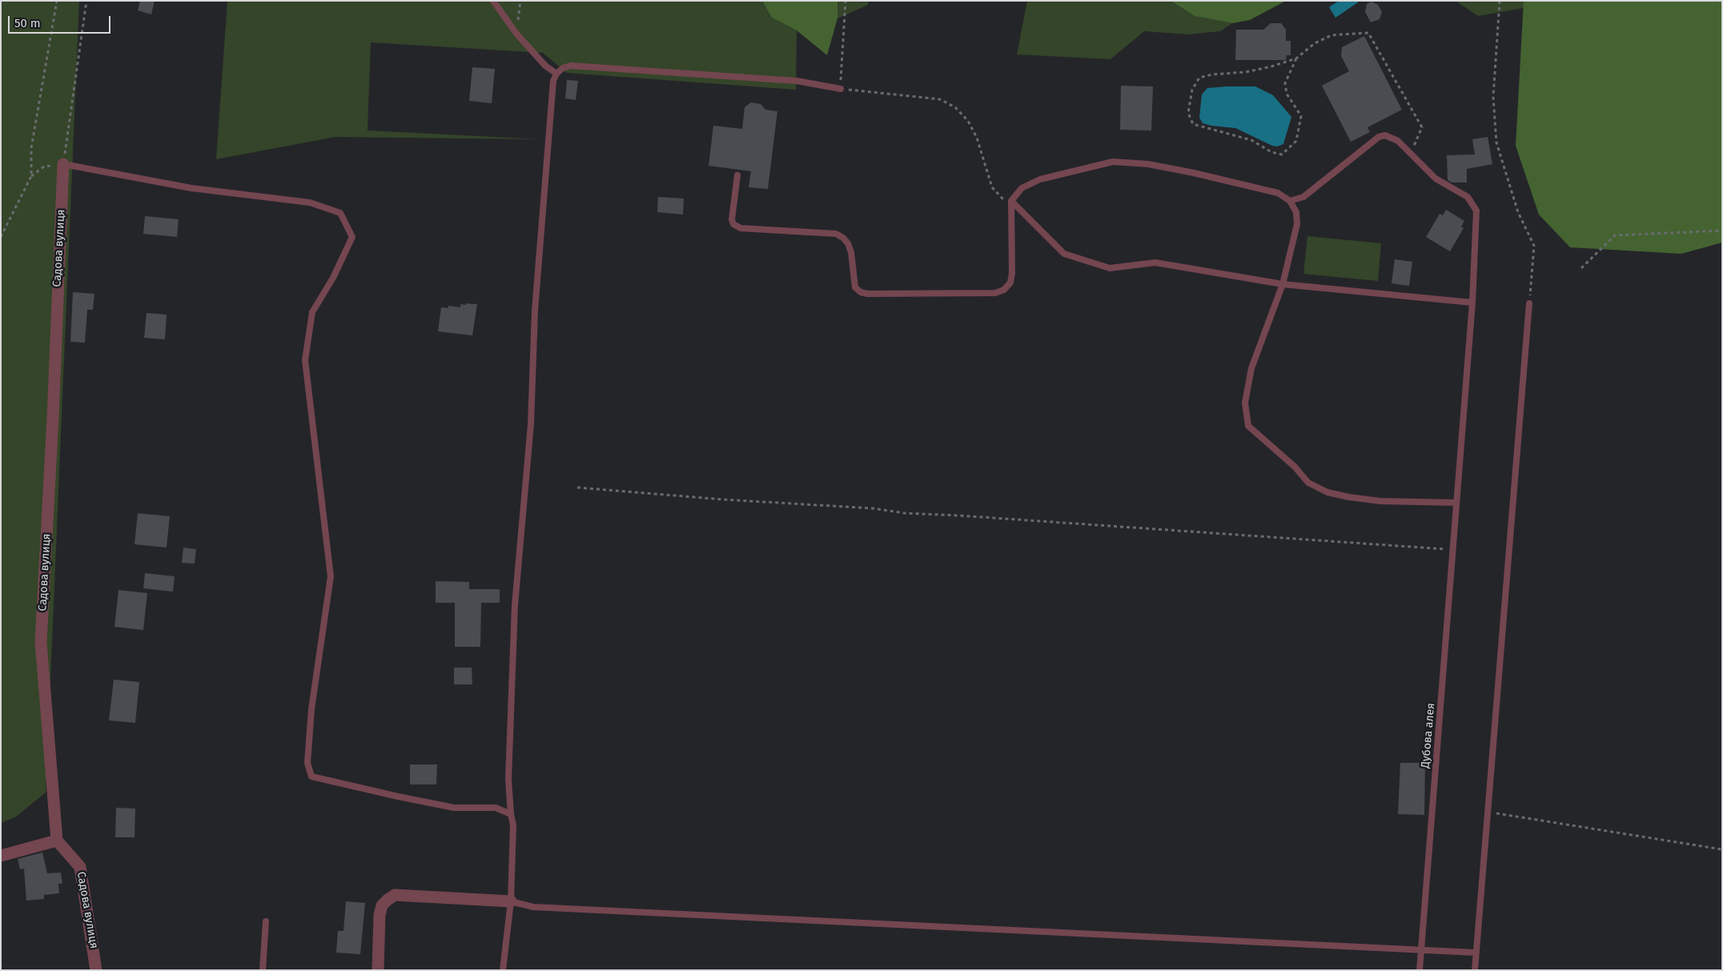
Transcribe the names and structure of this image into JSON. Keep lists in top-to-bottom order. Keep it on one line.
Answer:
{"streets":{"street":["Садова вулиця"],"lane":["Дубова алея"]},"scale_bar":"50 m"}
